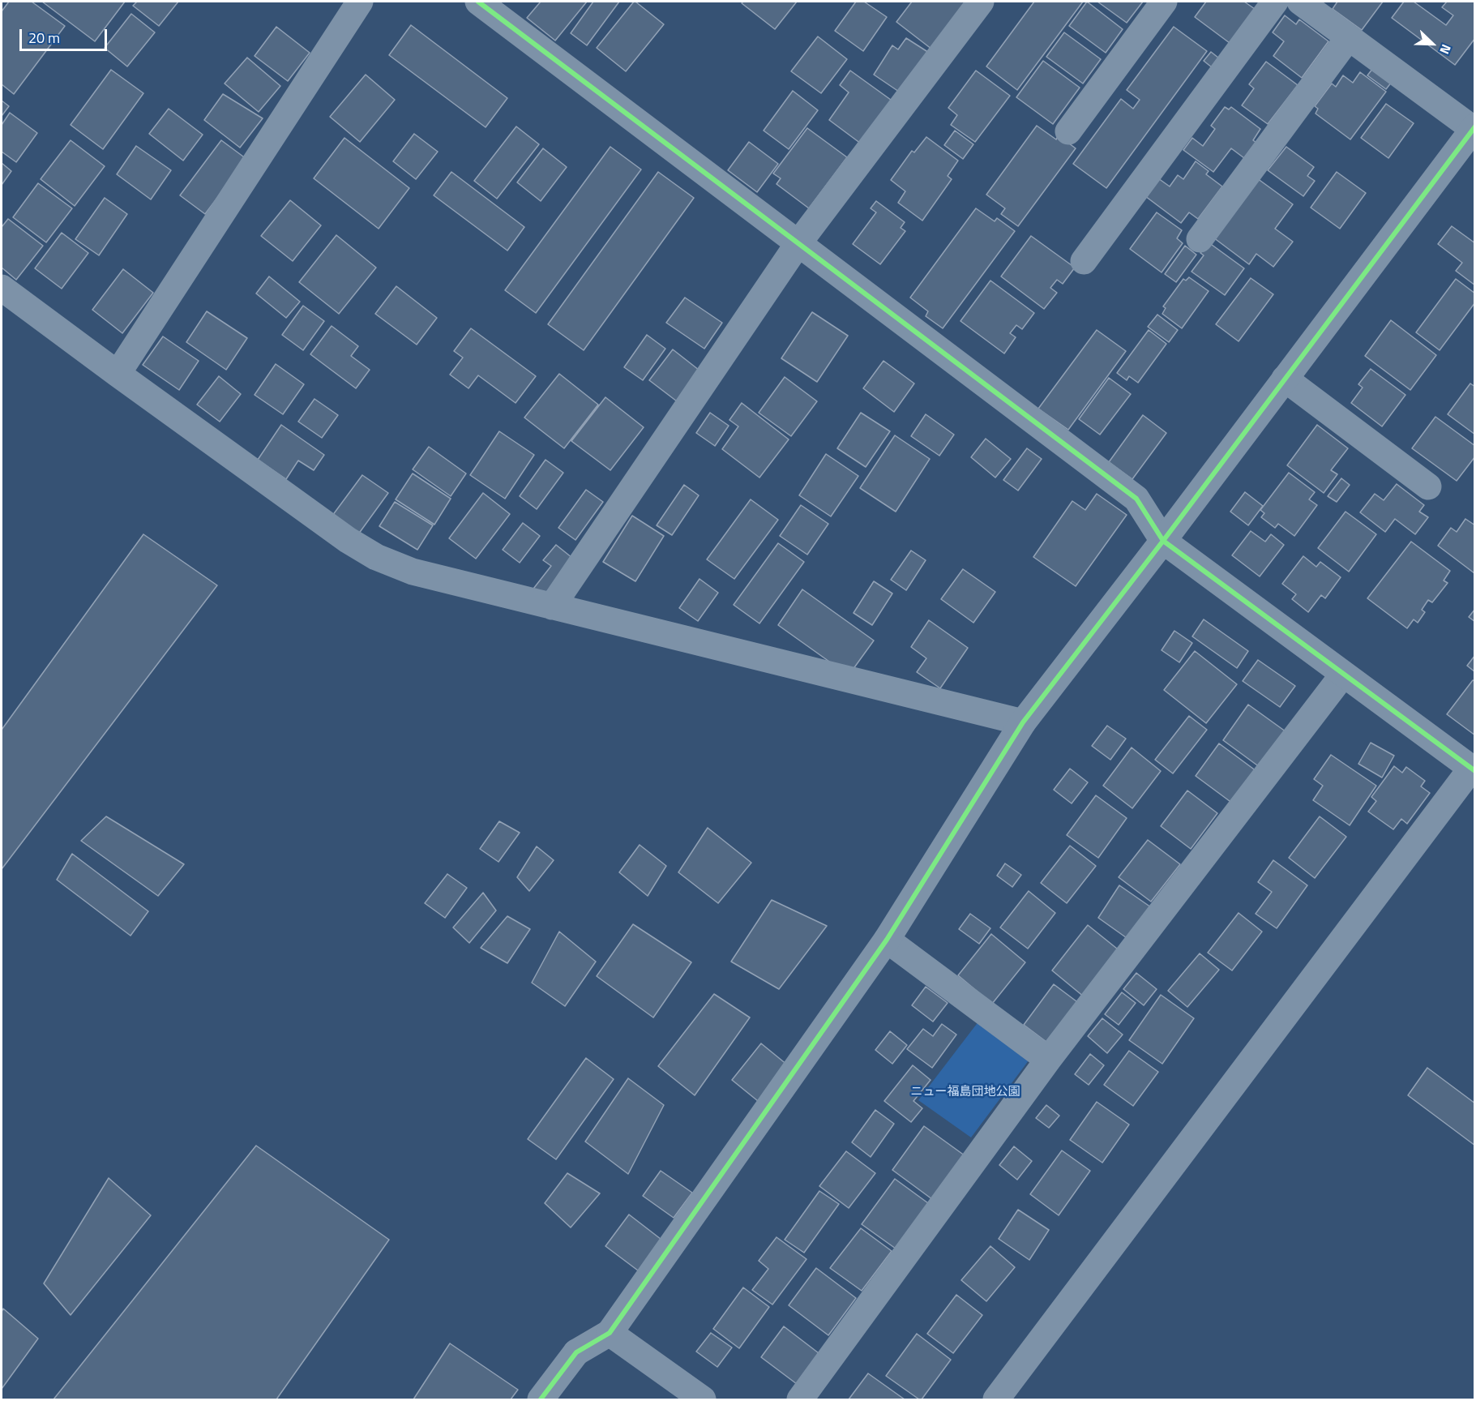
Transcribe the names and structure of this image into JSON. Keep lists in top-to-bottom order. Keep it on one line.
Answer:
{"parks":["ニュー福島団地公園"],"scale_bar":"20 m","north":"bottom right"}
